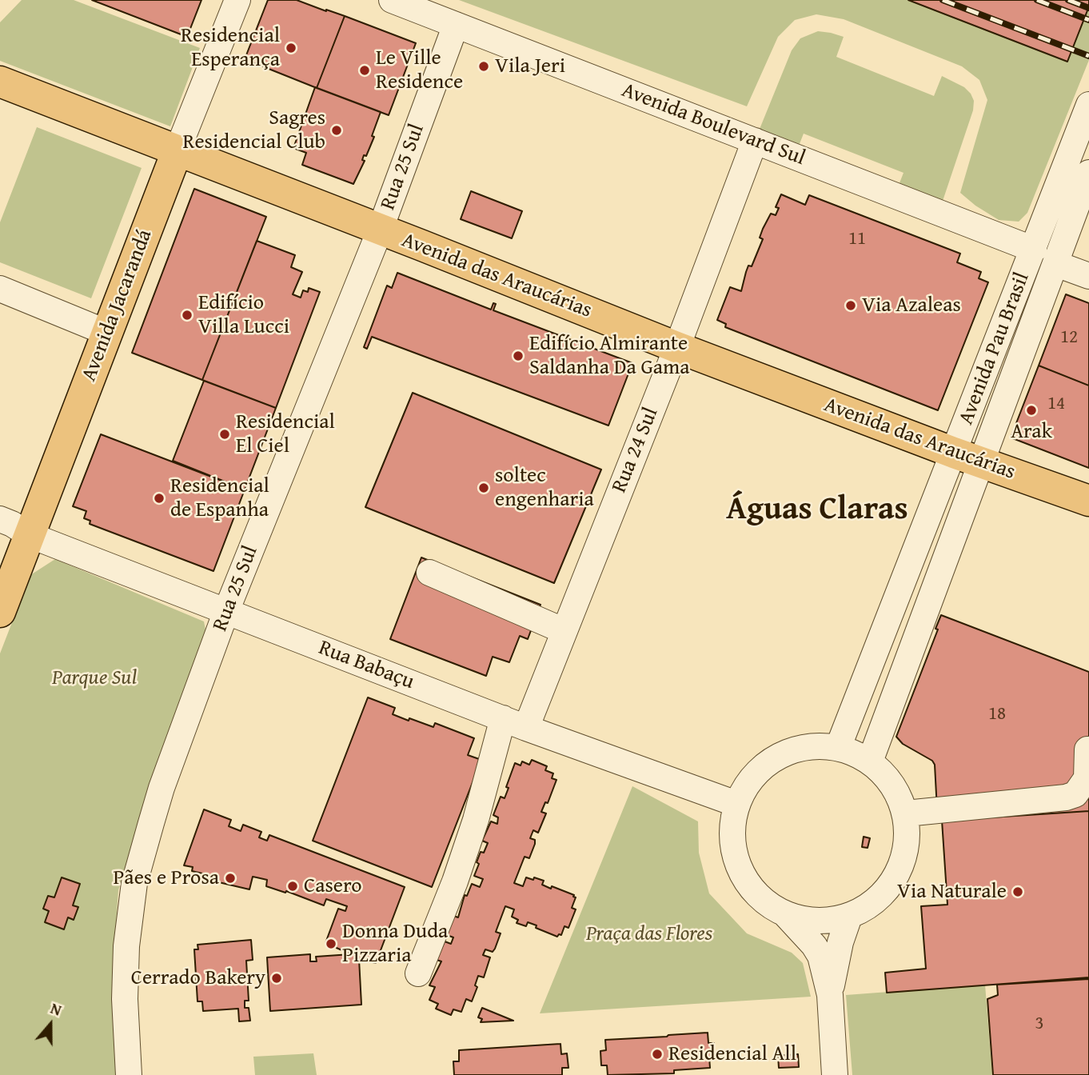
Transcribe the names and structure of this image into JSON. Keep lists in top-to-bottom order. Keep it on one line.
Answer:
{"streets":{"main road":["Avenida das Araucárias","Avenida Jacarandá"],"street":["Avenida Boulevard Sul","Rua 25 Sul","Avenida Pau Brasil","Rua 24 Sul","Rua Babaçu"]},"crossings":[["Avenida Boulevard Sul","Rua 25 Sul"],["Avenida Boulevard Sul","Avenida Pau Brasil"],["Avenida Boulevard Sul","Rua 24 Sul"],["Rua 25 Sul","Avenida das Araucárias"],["Rua 25 Sul","Rua Babaçu"],["Avenida das Araucárias","Avenida Jacarandá"],["Avenida das Araucárias","Avenida Pau Brasil"],["Avenida das Araucárias","Rua 24 Sul"],["Avenida Jacarandá","Rua Babaçu"],["Avenida Pau Brasil","Rua Babaçu"],["Rua 24 Sul","Rua Babaçu"]],"districts":["Águas Claras"],"parks":["Parque Sul","Praça das Flores"],"places":["Residencial Esperança","Vila Jeri","Le Ville Residence","Sagres Residencial Club","Via Azaleas","Edifício Villa Lucci","Edifício Almirante Saldanha Da Gama","Arak","Residencial El Ciel","soltec engenharia","Residencial de Espanha","Pães e Prosa","Casero","Via Naturale","Donna Duda Pizzaria","Cerrado Bakery","Residencial All"],"house_numbers":["11","12","14","18","3"],"north":"top"}
